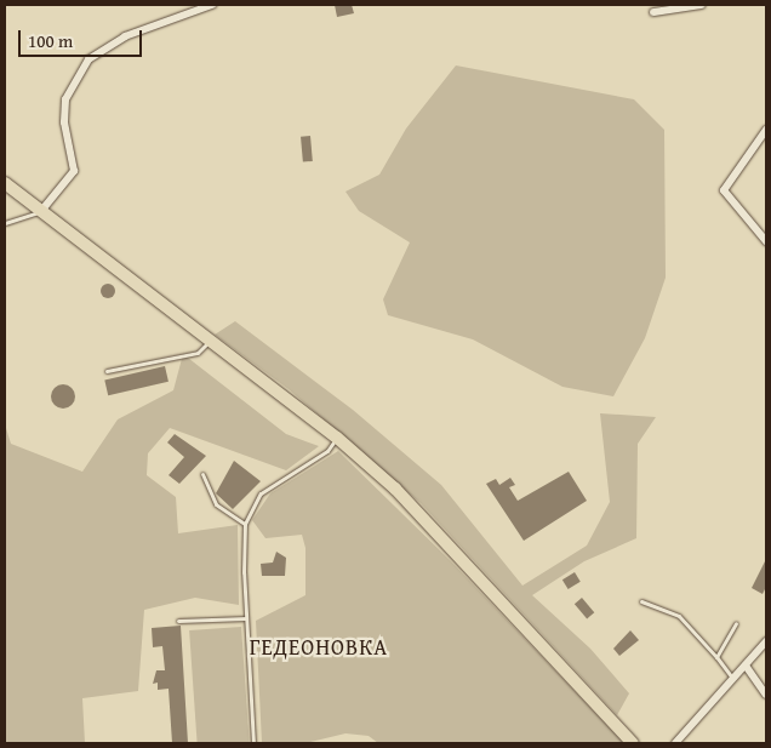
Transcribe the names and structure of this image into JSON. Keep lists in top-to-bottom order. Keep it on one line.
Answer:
{"districts":["ГЕДЕОНОВКА"],"scale_bar":"100 m"}
